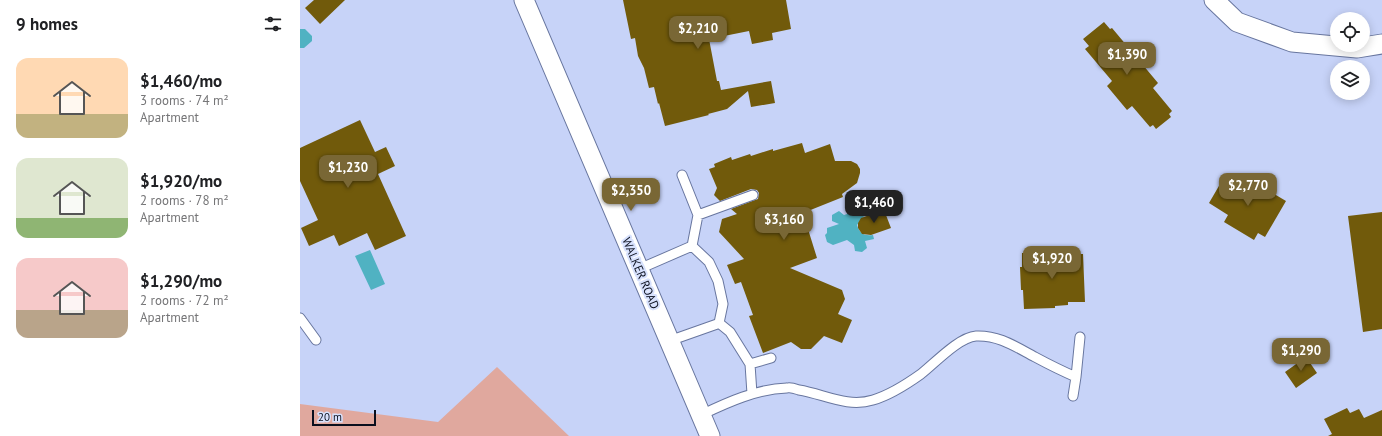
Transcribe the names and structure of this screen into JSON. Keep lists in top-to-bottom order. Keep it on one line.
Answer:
{"streets":{"street":["WALKER ROAD"]},"scale_bar":"20 m","page":{"heading":"9 homes","price":["$2,210","$1,390","$1,230","$2,770","$2,350","$1,460","$3,160","$1,920","$1,290"],"list":[{"name":"$1,460/mo","note":"3 rooms · 74 m² · Apartment"},{"name":"$1,920/mo","note":"2 rooms · 78 m² · Apartment"},{"name":"$1,290/mo","note":"2 rooms · 72 m² · Apartment"}],"scale":"20 m"}}
